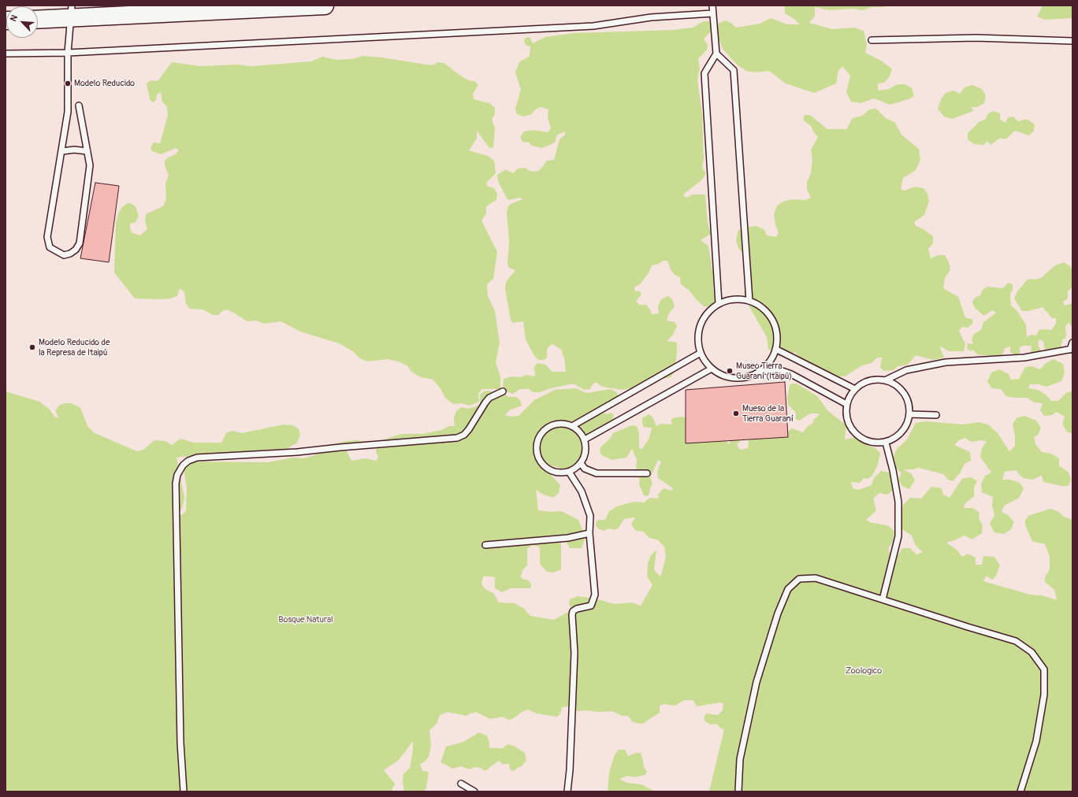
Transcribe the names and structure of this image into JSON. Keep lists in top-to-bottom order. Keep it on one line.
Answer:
{"parks":["Bosque Natural","Zoologico"],"places":["Modelo Reducido","Modelo Reducido de la Represa de Itaipú","Museo Tierra Guaraní (Itaipú)","Mueso de la Tierra Guaraní"],"north":"top left"}
